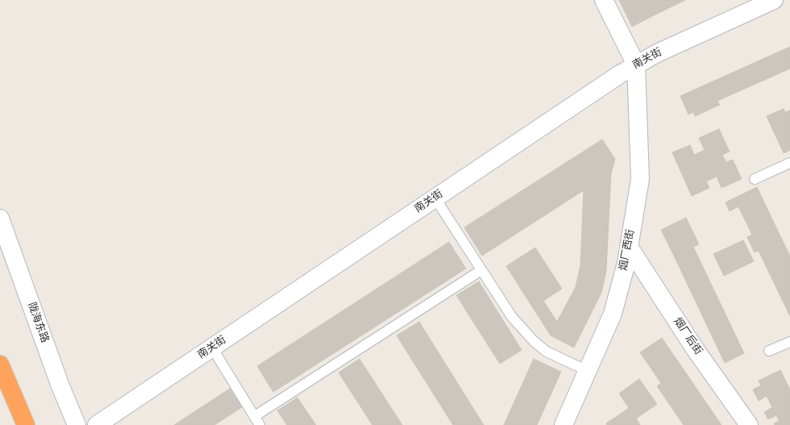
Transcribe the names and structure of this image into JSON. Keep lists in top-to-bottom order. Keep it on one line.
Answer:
{"streets":{"street":["南关街","烟厂西街","陇海东路","烟厂后街"]},"crossings":[["南关街","烟厂西街"],["烟厂西街","烟厂后街"]]}
